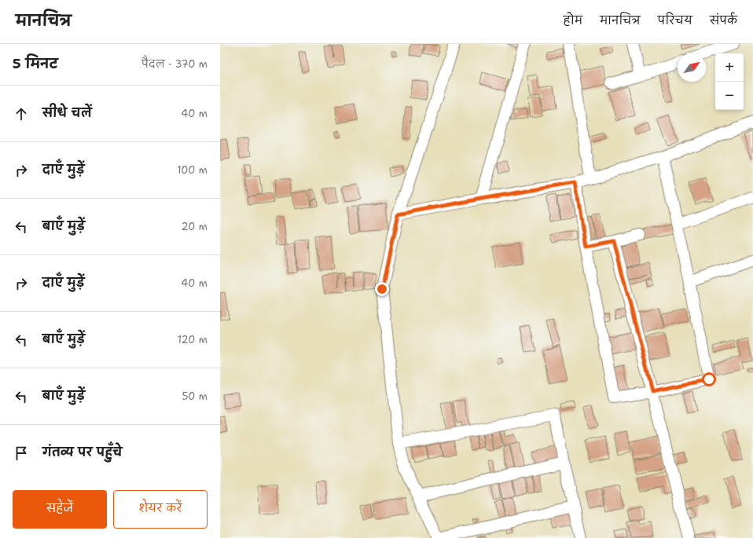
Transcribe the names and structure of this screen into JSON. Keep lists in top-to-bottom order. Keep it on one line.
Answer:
{"north":"top right","page":{"header":"मानचित्र","nav":["होम","मानचित्र","परिचय","संपर्क"],"heading":["5 मिनट","पैदल · 370 m"],"map_buttons":["+","−"],"list":[["सीधे चलें","40 m"],["दाएँ मुड़ें","100 m"],["बाएँ मुड़ें","20 m"],["दाएँ मुड़ें","40 m"],["बाएँ मुड़ें","120 m"],["बाएँ मुड़ें","50 m"],"गंतव्य पर पहुँचे"],"buttons":["सहेजें","शेयर करें"]}}
